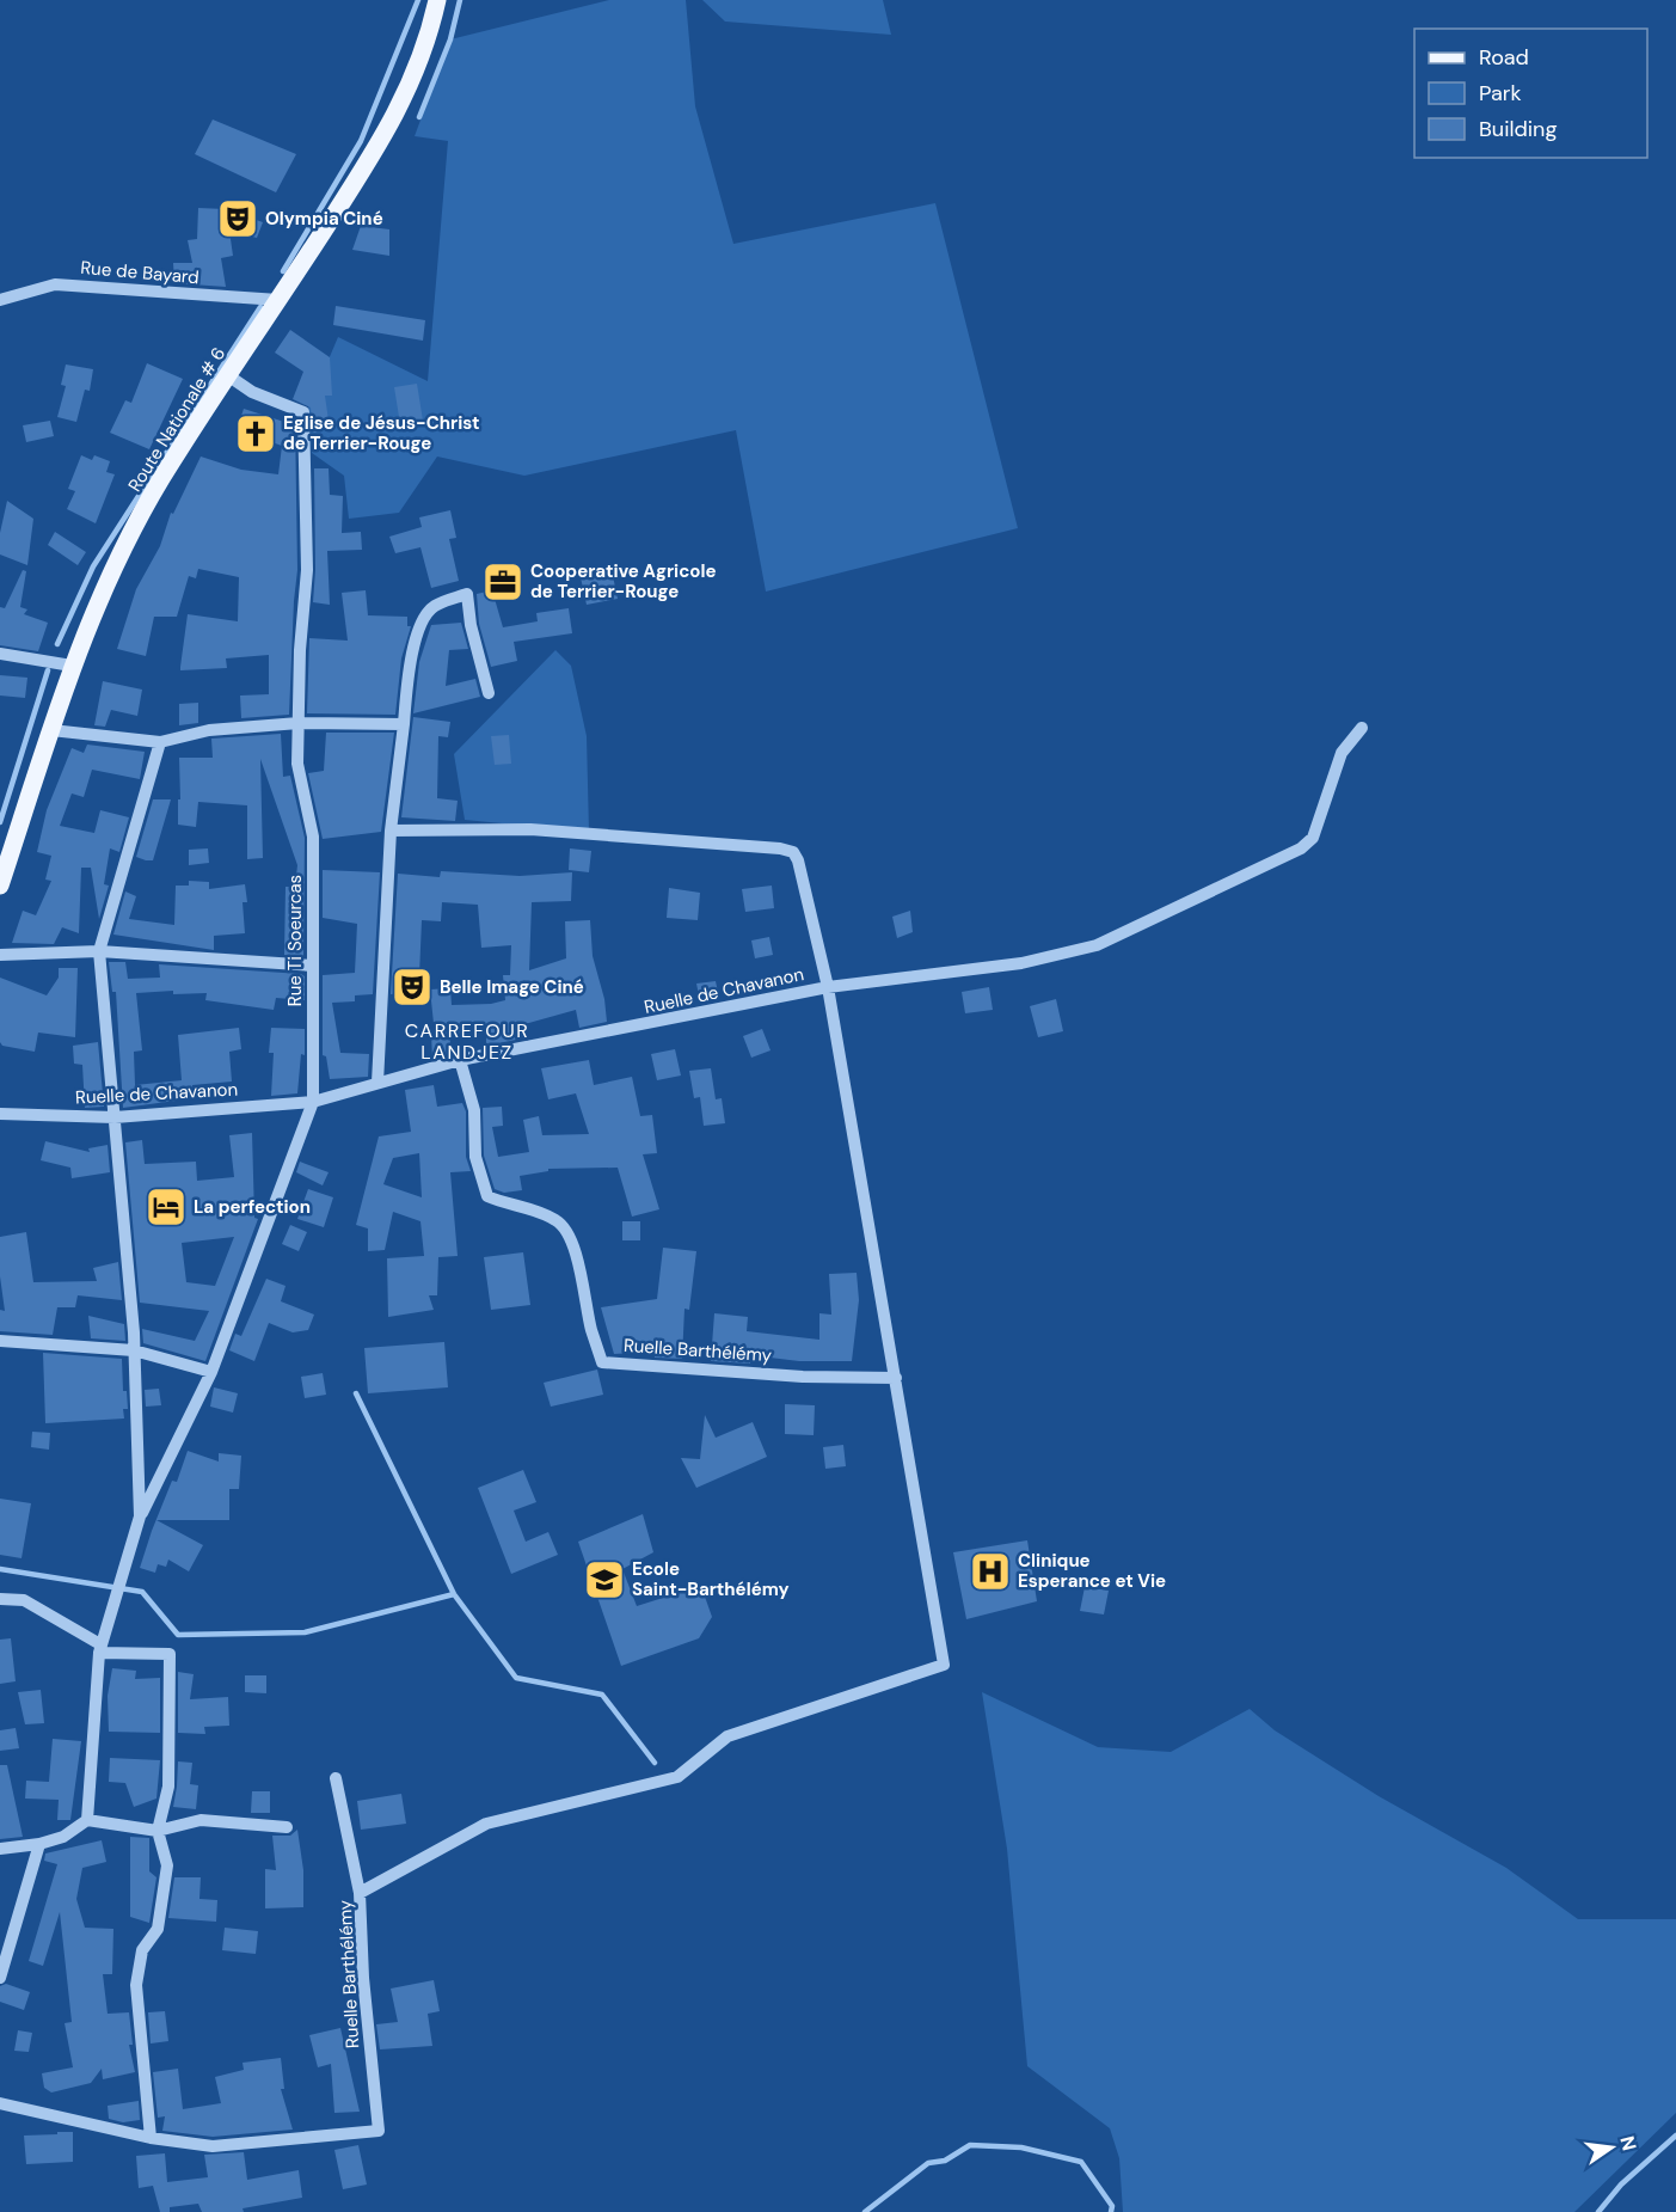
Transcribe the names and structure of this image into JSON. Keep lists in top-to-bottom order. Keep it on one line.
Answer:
{"streets":{"main road":["Route Nationale # 6"],"street":["Rue de Bayard","Rue Ti Soeurcas","Ruelle de Chavanon","Ruelle Barthélémy"]},"crossings":[["Rue de Bayard","Route Nationale # 6"],["Route Nationale # 6","Rue Ti Soeurcas"],["Rue Ti Soeurcas","Ruelle de Chavanon"],["Ruelle de Chavanon","Ruelle Barthélémy"]],"districts":["CARREFOUR LANDJEZ"],"places":{"theatre":["Olympia Ciné","Belle Image Ciné"],"church":["Eglise de Jésus-Christ de Terrier-Rouge"],"office":["Cooperative Agricole de Terrier-Rouge"],"hotel":["La perfection"],"hospital":["Clinique Esperance et Vie"],"school or university":["Ecole Saint-Barthélémy"]},"legend":["Road","Park","Building"],"north":"right"}
